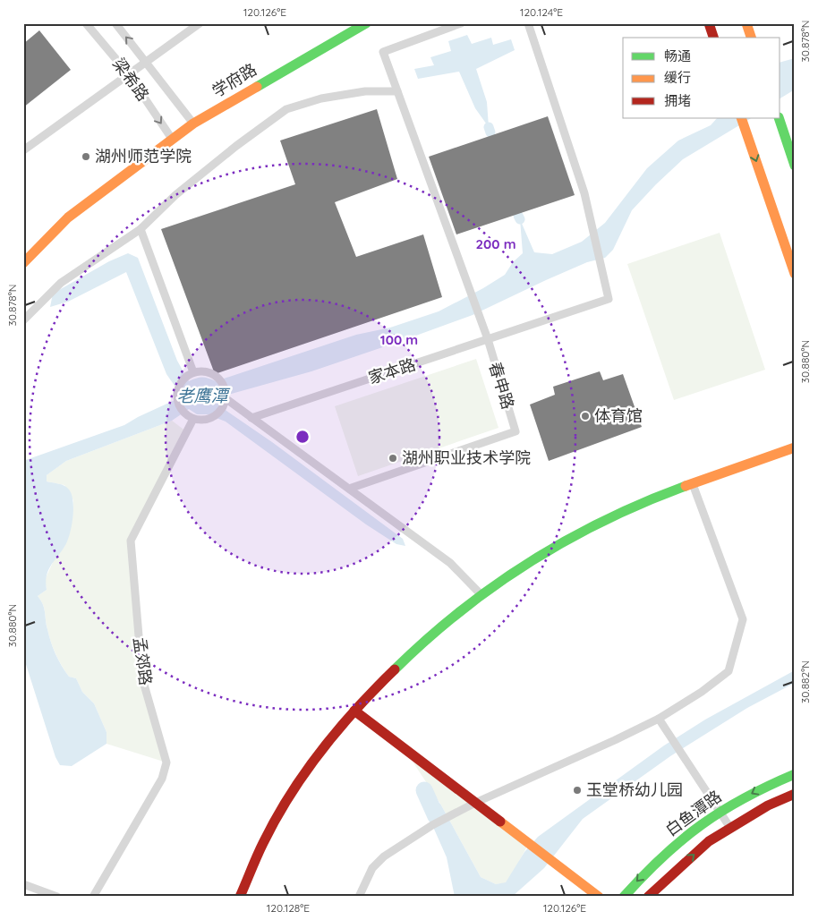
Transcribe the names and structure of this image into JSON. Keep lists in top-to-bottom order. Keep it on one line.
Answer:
{"streets":{"main road":["学府路","白鱼潭路"],"street":["梁希路","家本路","春申路","孟郊路"]},"crossings":[["梁希路","学府路"],["家本路","春申路"]],"water":["老鹰潭"],"places":["湖州师范学院","体育馆","湖州职业技术学院","玉堂桥幼儿园"],"legend":["畅通","缓行","拥堵"],"coordinates":["120.126°E","120.124°E","30.878°N","30.880°N","30.882°N","120.128°E"],"rings":["200 m","100 m"]}
